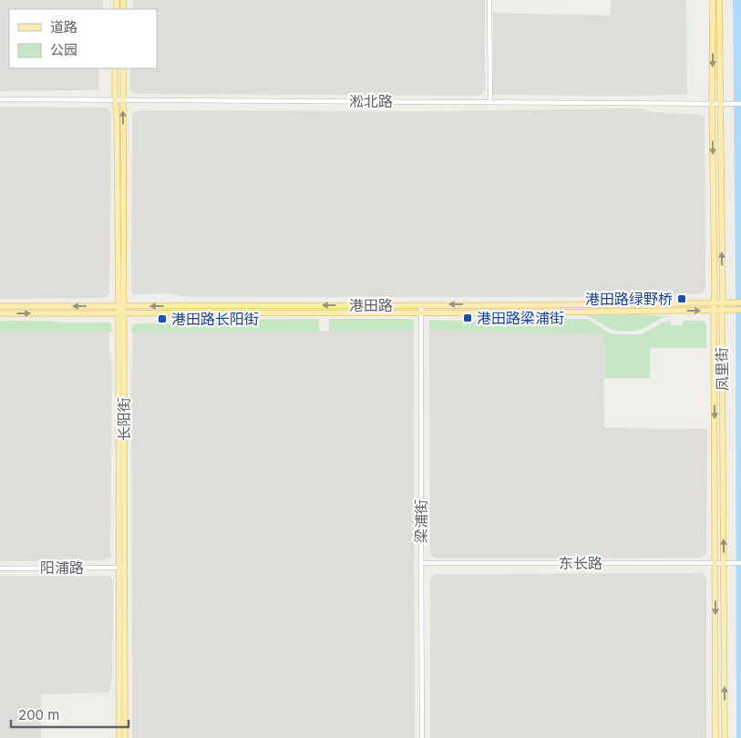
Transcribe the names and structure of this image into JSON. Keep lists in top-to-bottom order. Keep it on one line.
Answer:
{"streets":{"main road":["港田路","凤里街","长阳街"],"street":["淞北路","梁浦街","东长路","阳浦路"]},"crossings":[["淞北路","凤里街"],["淞北路","长阳街"],["港田路","凤里街"],["港田路","长阳街"],["港田路","梁浦街"],["凤里街","东长路"],["长阳街","阳浦路"],["梁浦街","东长路"]],"places":{"transit":["港田路绿野桥","港田路梁浦街","港田路长阳街"]},"legend":["道路","公园"],"scale_bar":"200 m"}
